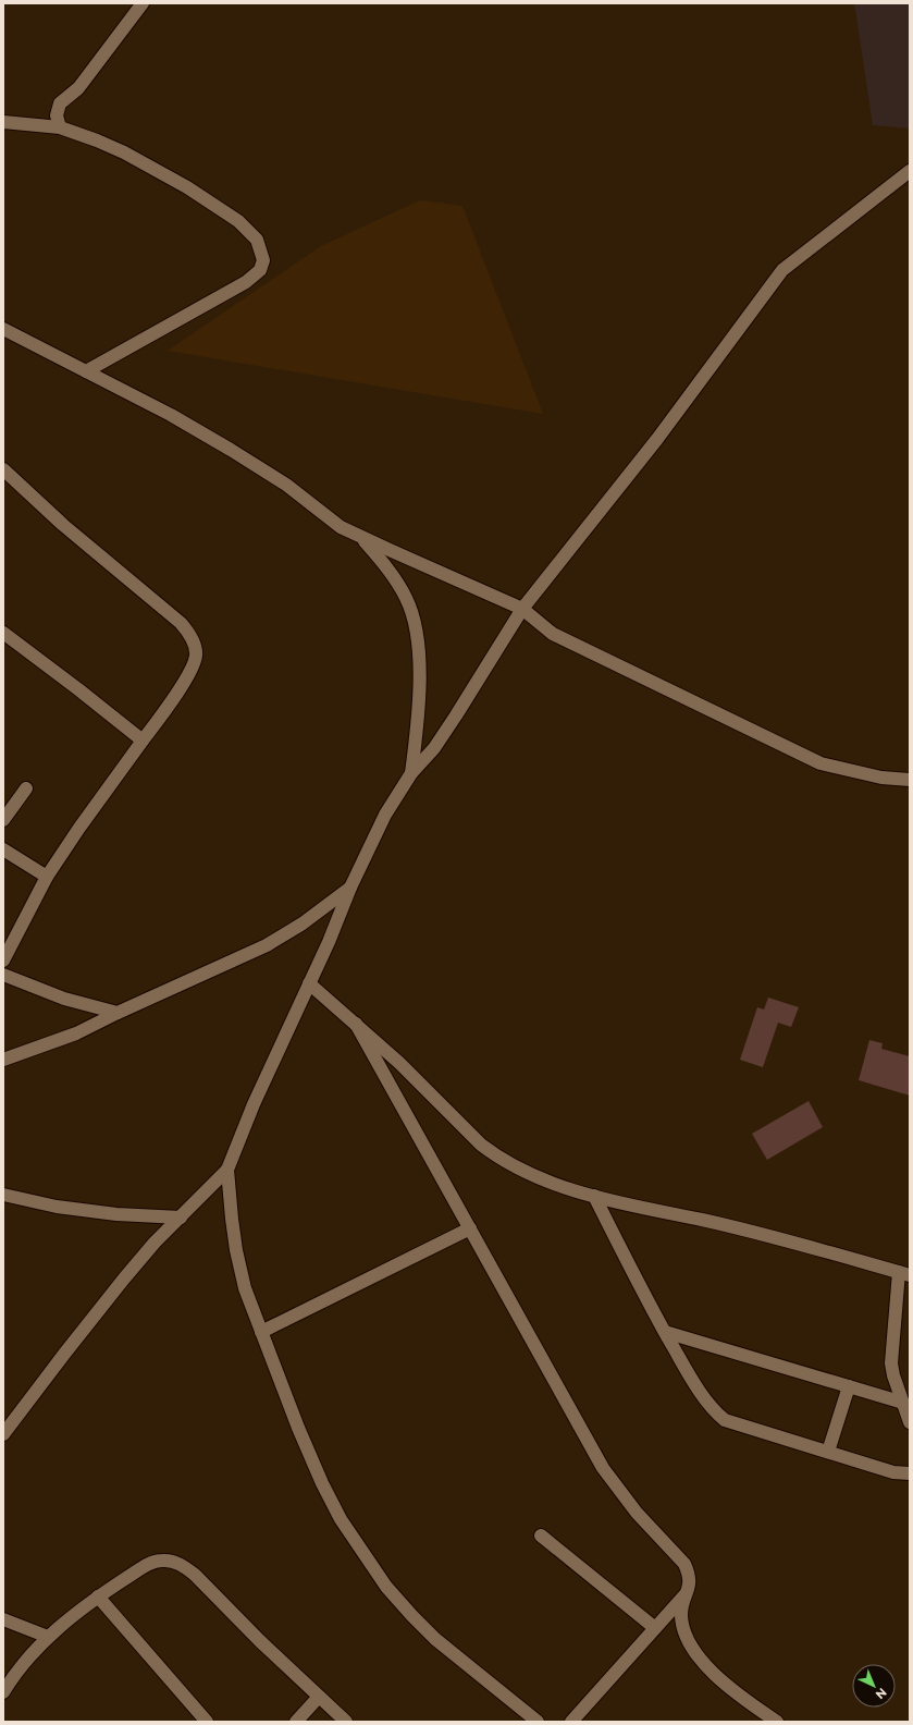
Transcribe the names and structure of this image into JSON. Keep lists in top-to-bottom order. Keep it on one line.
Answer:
{"north":"bottom right"}
